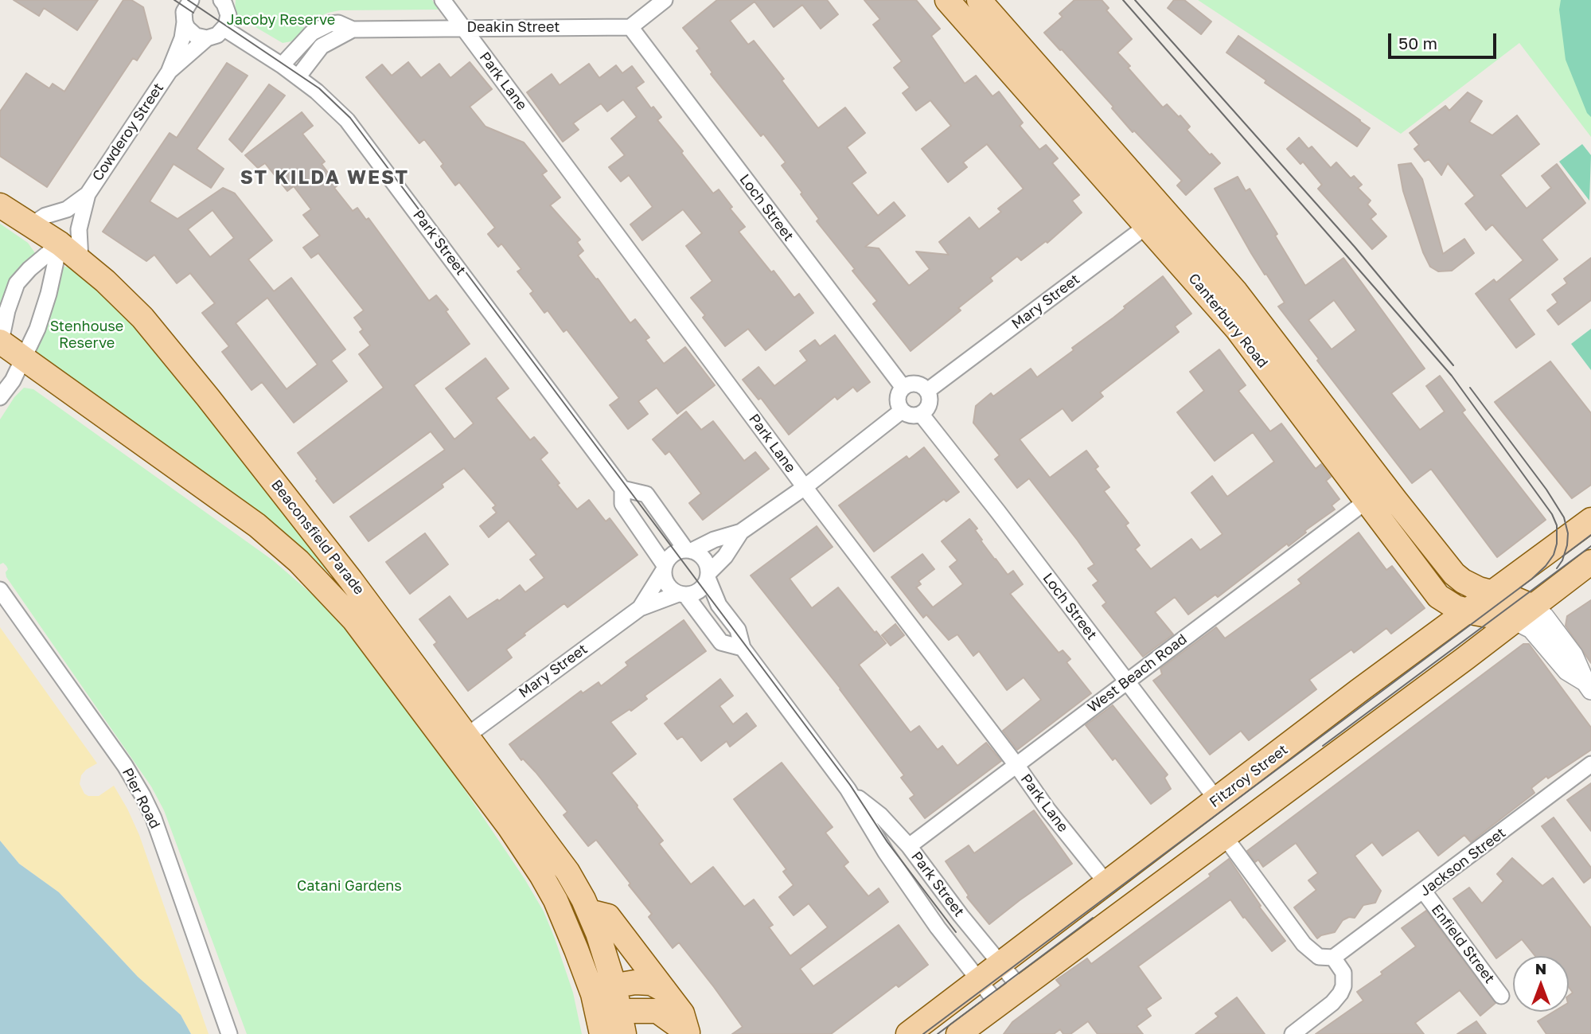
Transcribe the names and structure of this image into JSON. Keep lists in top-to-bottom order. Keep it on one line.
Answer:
{"streets":{"main road":["Canterbury Road","Beaconsfield Parade","Fitzroy Street"],"street":["Deakin Street","Park Lane","Cowderoy Street","Loch Street","Park Street","Mary Street","West Beach Road","Pier Road","Jackson Street","Enfield Street"]},"crossings":[["Deakin Street","Park Lane"],["Deakin Street","Loch Street"],["Deakin Street","Park Street"],["Park Lane","West Beach Road"],["Park Lane","Fitzroy Street"],["Cowderoy Street","Park Street"],["Cowderoy Street","Beaconsfield Parade"],["Loch Street","Mary Street"],["Loch Street","West Beach Road"],["Loch Street","Fitzroy Street"],["Park Street","Mary Street"],["Park Street","West Beach Road"],["Park Street","Fitzroy Street"],["Mary Street","Canterbury Road"],["Mary Street","Beaconsfield Parade"],["Canterbury Road","West Beach Road"],["Canterbury Road","Fitzroy Street"],["Jackson Street","Enfield Street"]],"districts":["ST KILDA WEST"],"parks":["Jacoby Reserve","Stenhouse Reserve","Catani Gardens"],"scale_bar":"50 m","north":"top"}
